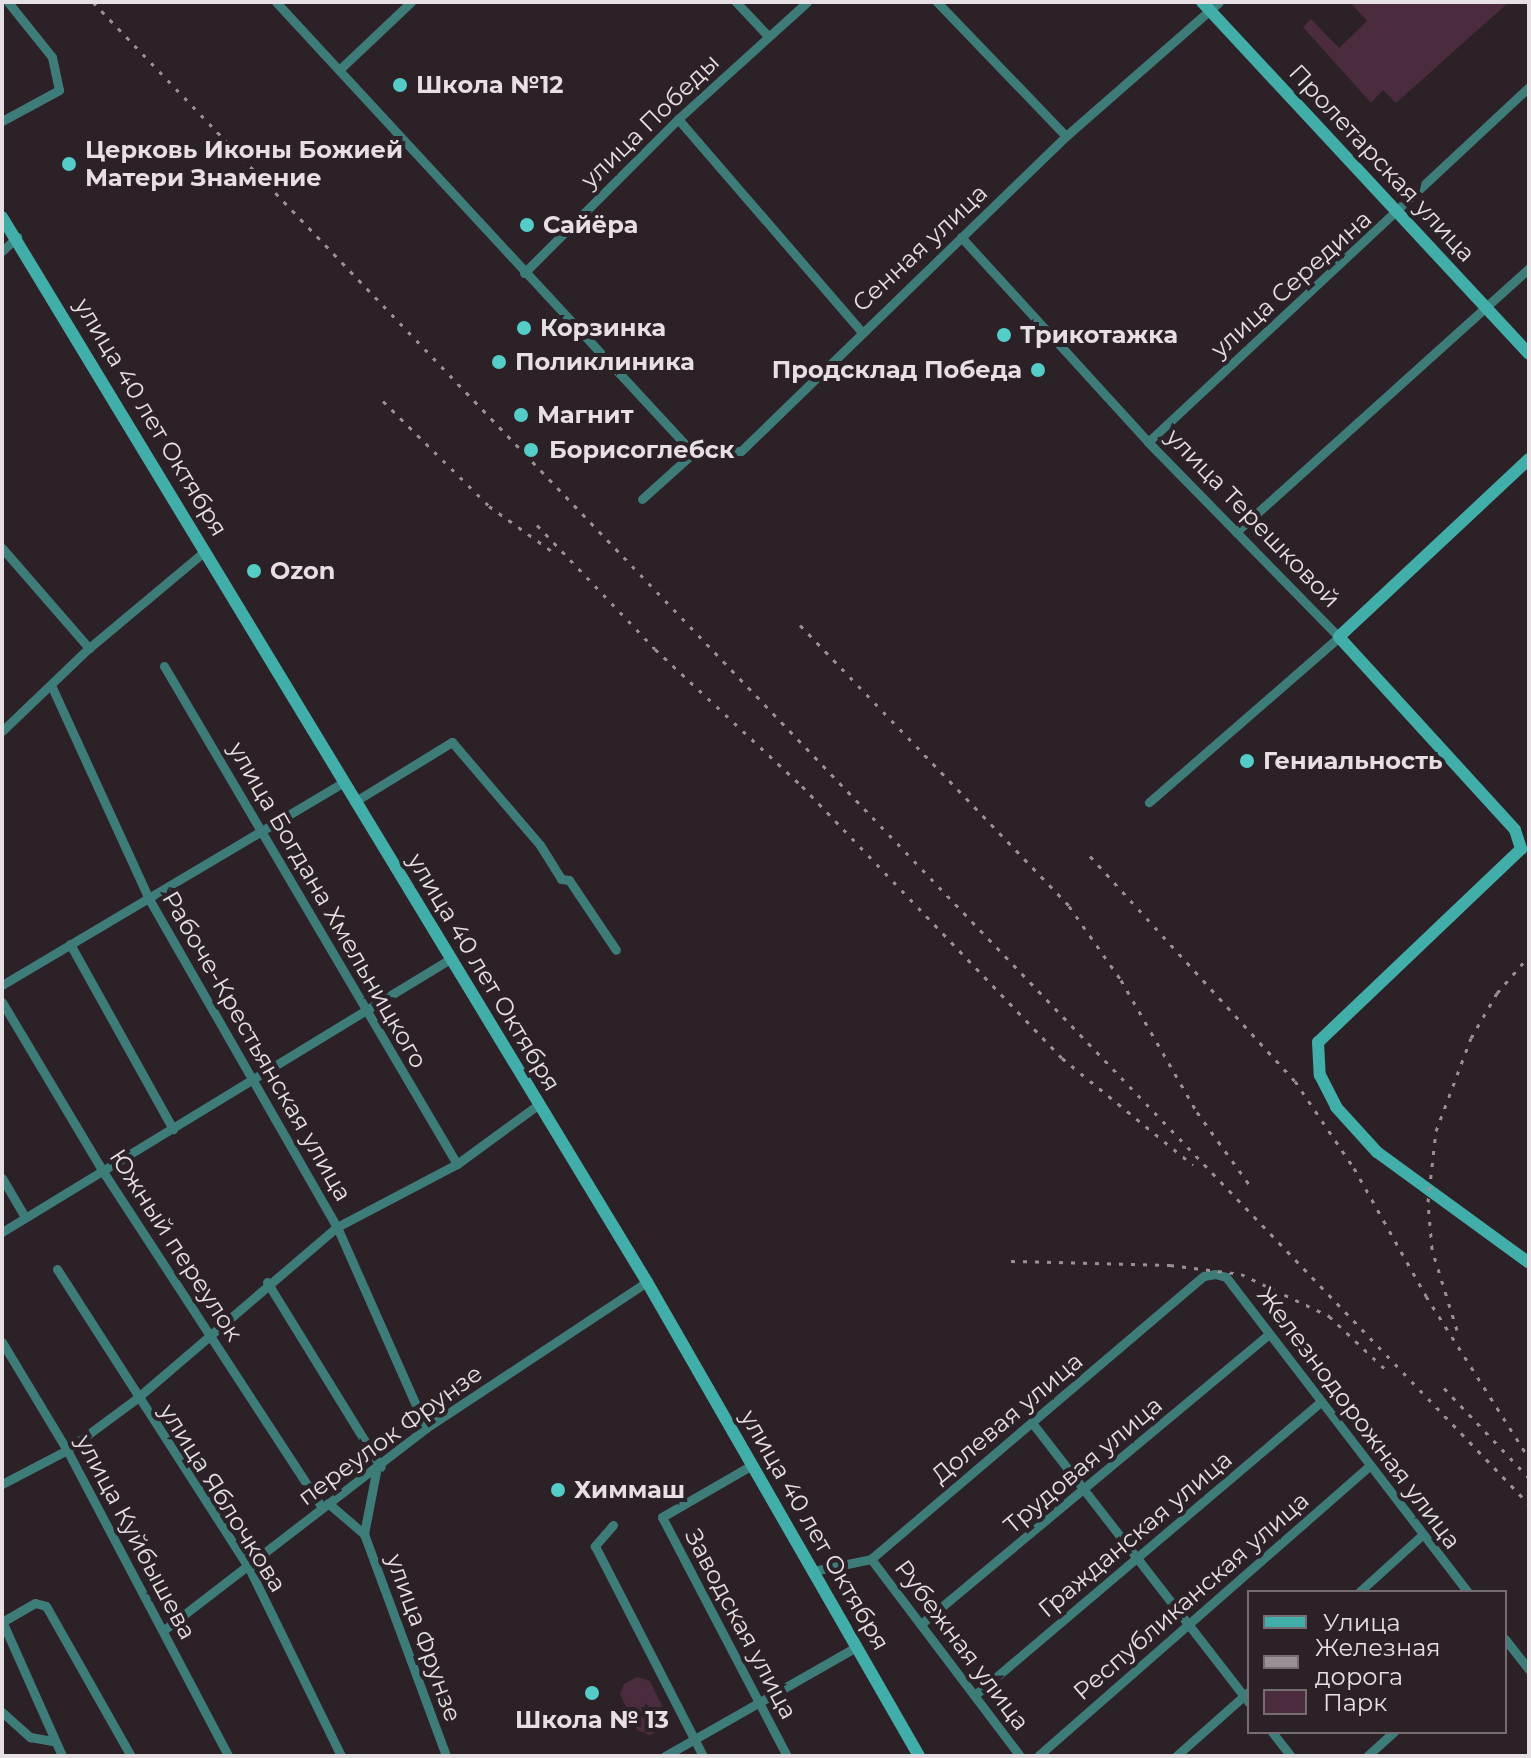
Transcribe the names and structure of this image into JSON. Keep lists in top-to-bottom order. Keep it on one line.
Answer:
{"streets":{"street":["улица Победы","Пролетарская улица","Сенная улица","улица Середина","улица 40 лет Октября","улица Терешковой","улица Богдана Хмельницкого","Рабоче-Крестьянская улица","Южный переулок","Долевая улица","Железнодорожная улица","переулок Фрунзе","Трудовая улица","улица Яблочкова","Гражданская улица","улица Куйбышева","Республиканская улица","Заводская улица","улица Фрунзе","Рубежная улица"]},"crossings":[["Пролетарская улица","Сенная улица"],["Пролетарская улица","улица Середина"],["Сенная улица","улица Терешковой"],["улица Середина","улица Терешковой"],["улица 40 лет Октября","Долевая улица"],["улица 40 лет Октября","переулок Фрунзе"],["улица 40 лет Октября","Заводская улица"],["Рабоче-Крестьянская улица","переулок Фрунзе"],["Южный переулок","переулок Фрунзе"],["Южный переулок","улица Фрунзе"],["Долевая улица","Железнодорожная улица"],["Долевая улица","Рубежная улица"],["Железнодорожная улица","Трудовая улица"],["Железнодорожная улица","Гражданская улица"],["Железнодорожная улица","Республиканская улица"],["переулок Фрунзе","улица Яблочкова"],["переулок Фрунзе","улица Куйбышева"],["переулок Фрунзе","улица Фрунзе"],["Трудовая улица","Рубежная улица"],["Гражданская улица","Рубежная улица"]],"places":["Школа №12","Церковь Иконы Божией Матери Знамение","Сайёра","Корзинка","Трикотажка","Поликлиника","Продсклад Победа","Магнит","Борисоглебск","Ozon","Гениальность","Химмаш","Школа № 13"],"legend":["Улица","Железная дорога","Парк"]}
